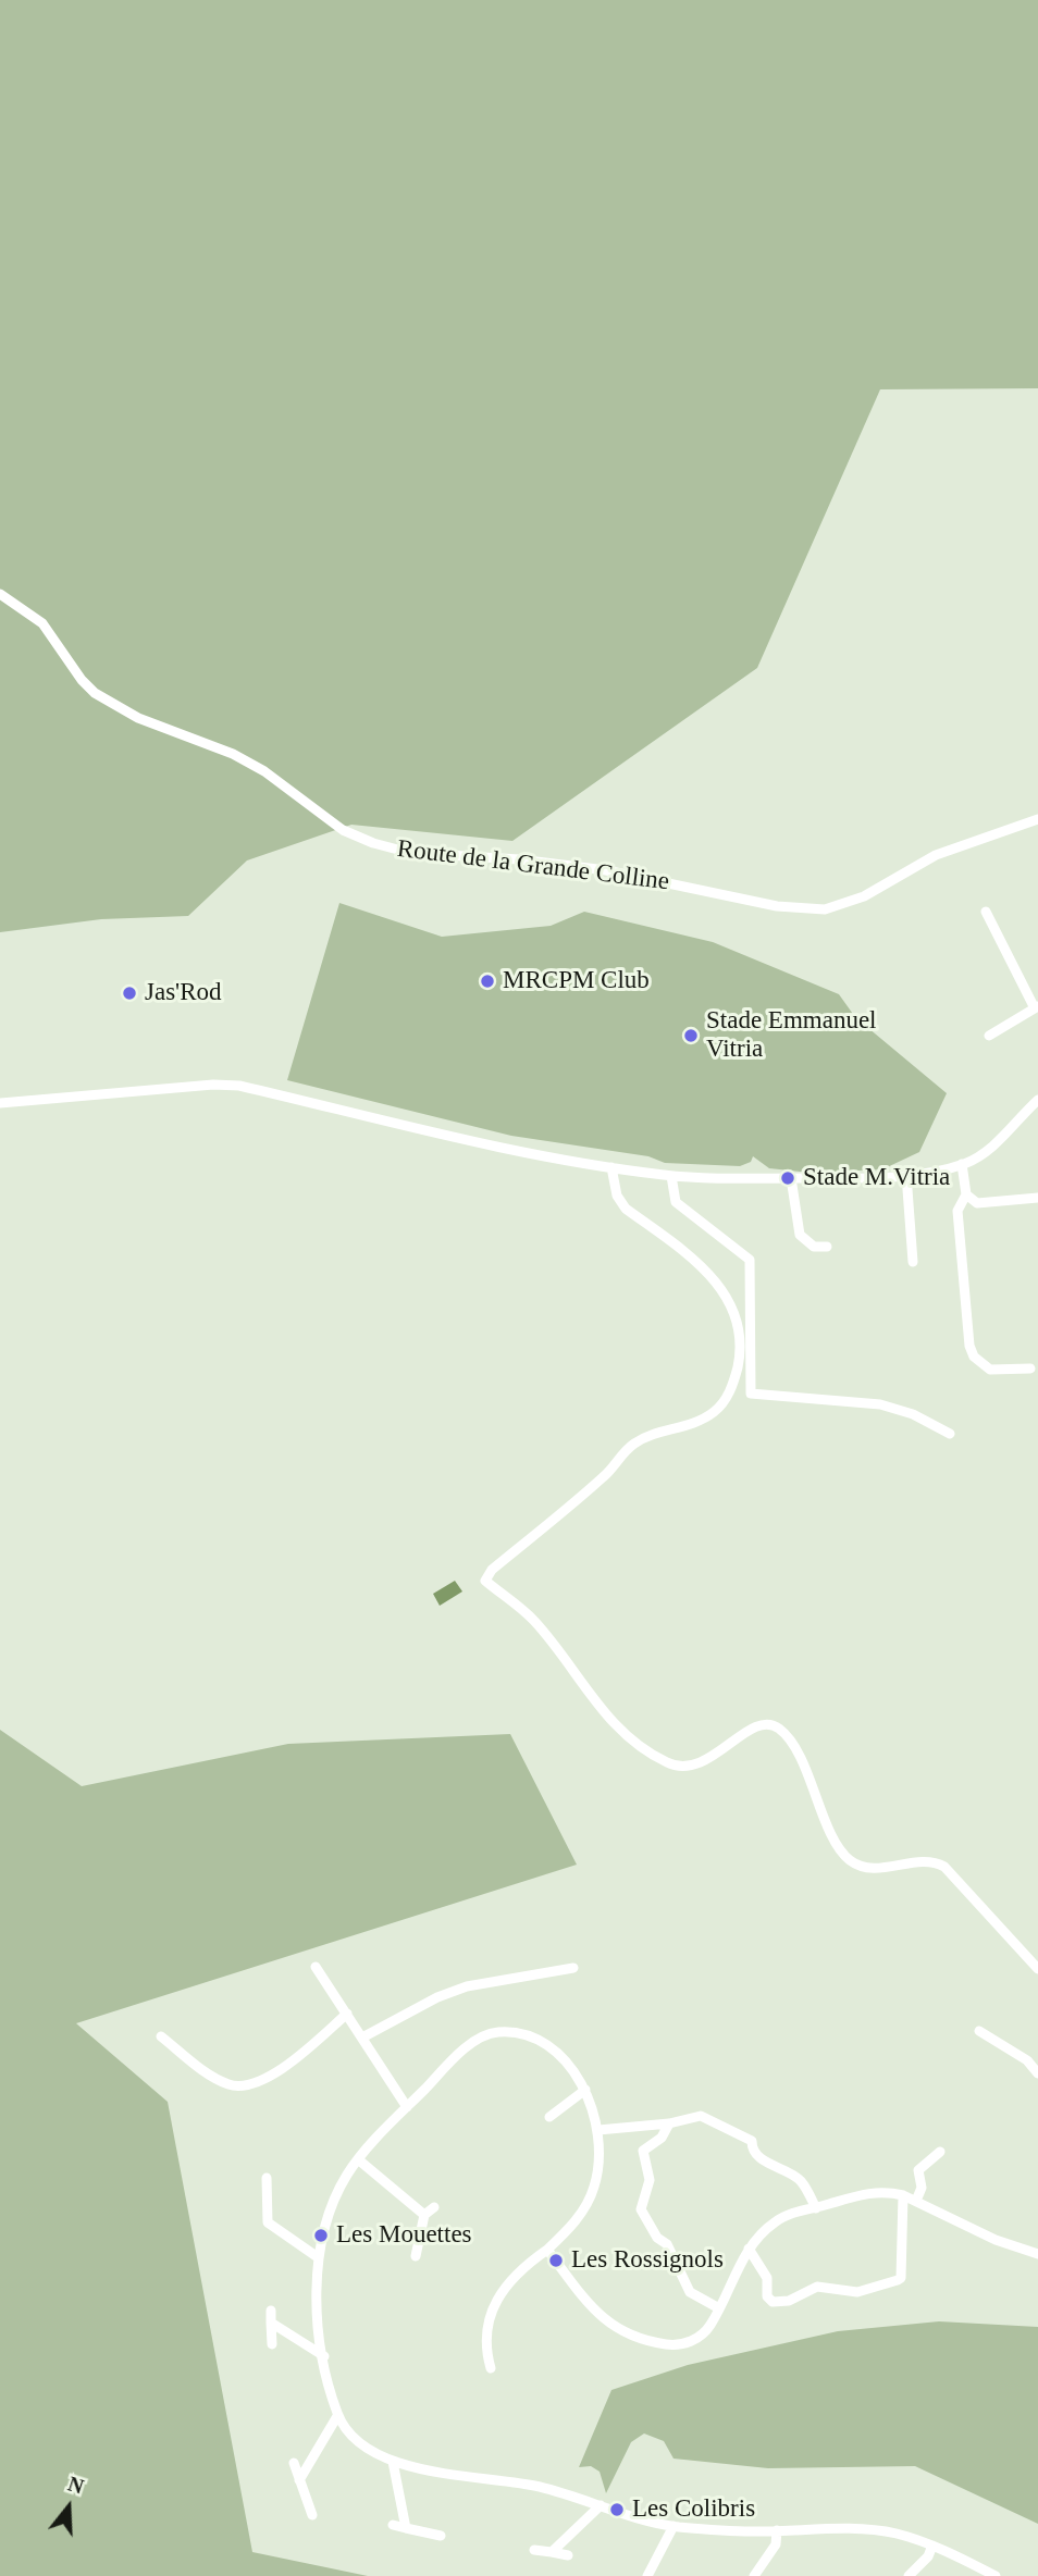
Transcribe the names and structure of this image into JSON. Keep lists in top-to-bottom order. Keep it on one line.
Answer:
{"streets":{"street":["Route de la Grande Colline"]},"places":["MRCPM Club","Jas'Rod","Stade Emmanuel Vitria","Stade M.Vitria","Les Mouettes","Les Rossignols","Les Colibris"],"north":"top"}
